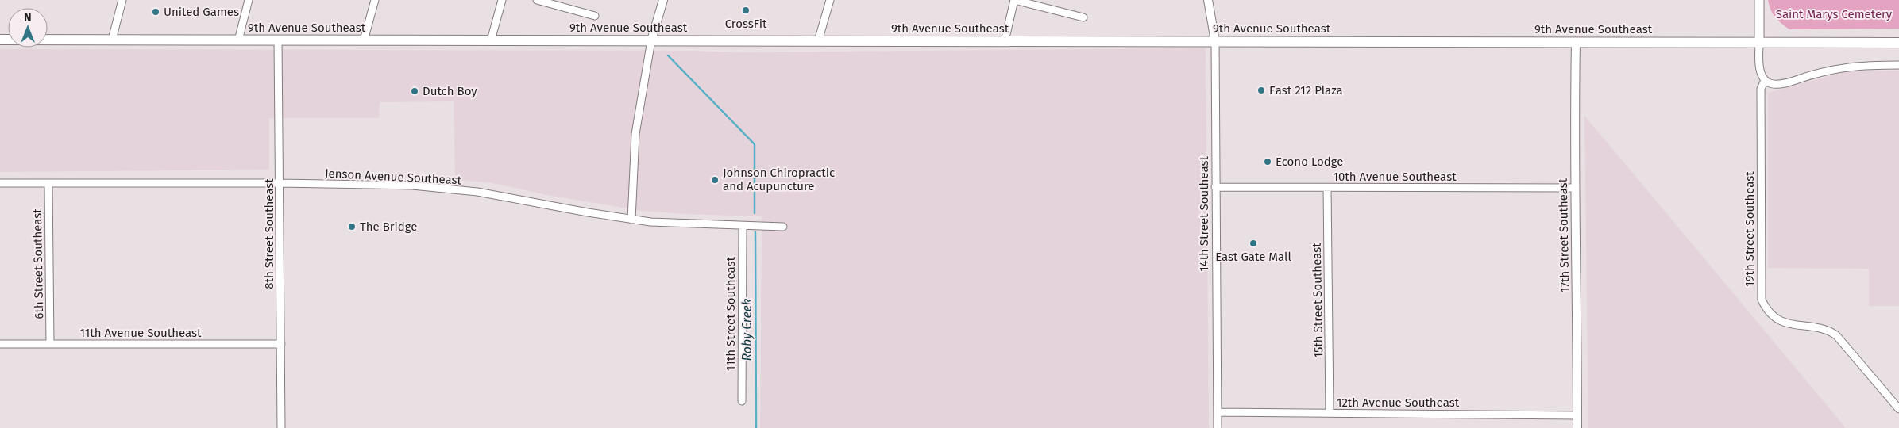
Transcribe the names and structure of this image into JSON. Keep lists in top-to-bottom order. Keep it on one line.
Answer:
{"streets":{"main road":["9th Avenue Southeast","19th Street Southeast"],"street":["Jenson Avenue Southeast","10th Avenue Southeast","14th Street Southeast","8th Street Southeast","17th Street Southeast","6th Street Southeast","15th Street Southeast","11th Street Southeast","11th Avenue Southeast","12th Avenue Southeast"]},"crossings":[["9th Avenue Southeast","14th Street Southeast"],["9th Avenue Southeast","19th Street Southeast"],["9th Avenue Southeast","8th Street Southeast"],["9th Avenue Southeast","17th Street Southeast"],["Jenson Avenue Southeast","8th Street Southeast"],["Jenson Avenue Southeast","6th Street Southeast"],["Jenson Avenue Southeast","11th Street Southeast"],["10th Avenue Southeast","14th Street Southeast"],["10th Avenue Southeast","17th Street Southeast"],["10th Avenue Southeast","15th Street Southeast"],["14th Street Southeast","12th Avenue Southeast"],["8th Street Southeast","11th Avenue Southeast"],["17th Street Southeast","12th Avenue Southeast"],["6th Street Southeast","11th Avenue Southeast"],["15th Street Southeast","12th Avenue Southeast"]],"water":["Roby Creek"],"parks":["Saint Marys Cemetery"],"places":["CrossFit","United Games","East 212 Plaza","Dutch Boy","Econo Lodge","Johnson Chiropractic and Acupuncture","The Bridge","East Gate Mall"],"north":"top"}
